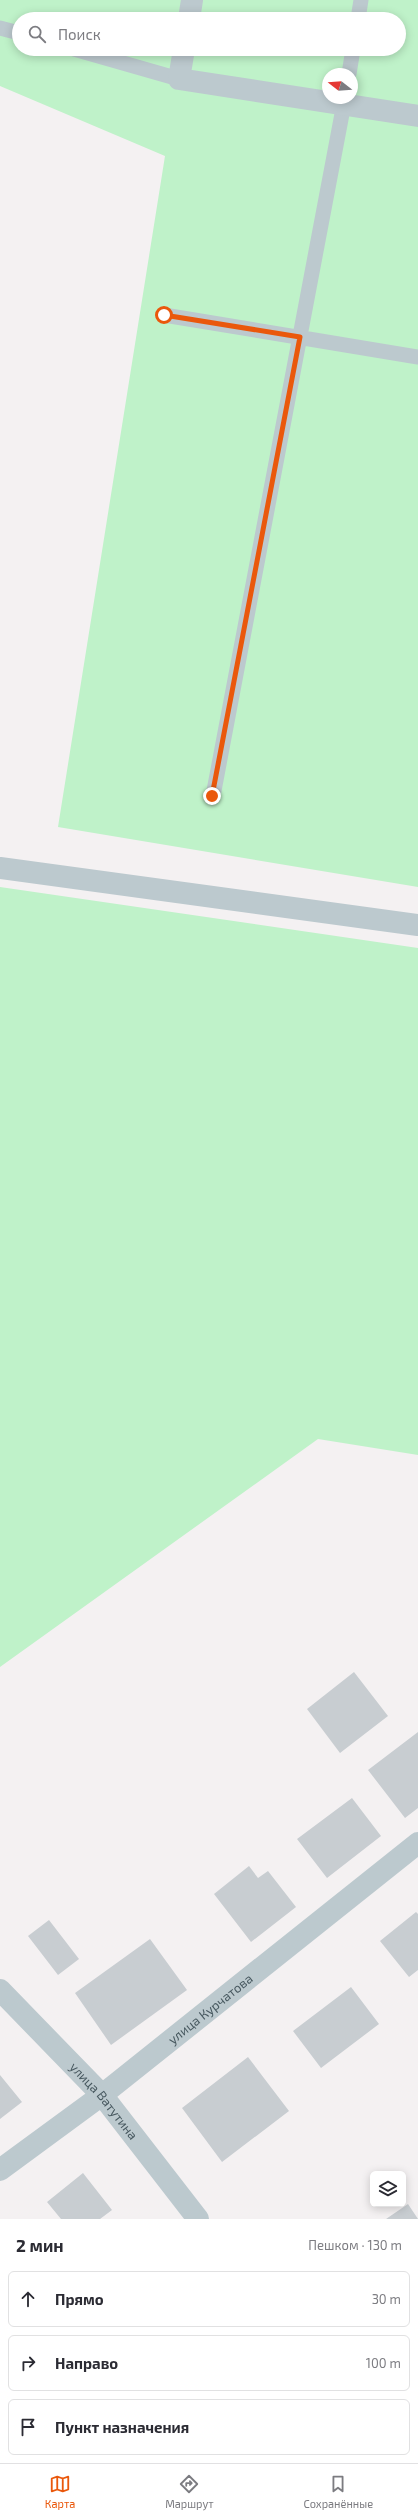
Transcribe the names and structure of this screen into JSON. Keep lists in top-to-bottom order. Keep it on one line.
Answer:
{"streets":{"street":["улица Курчатова","улица Ватутина"]},"crossings":[["улица Курчатова","улица Ватутина"]],"north":"left","page":{"search":"Поиск","heading":["2 мин","Пешком · 130 m"],"list":[["Прямо","30 m"],["Направо","100 m"],"Пункт назначения"],"nav":["Карта","Маршрут","Сохранённые"]}}
